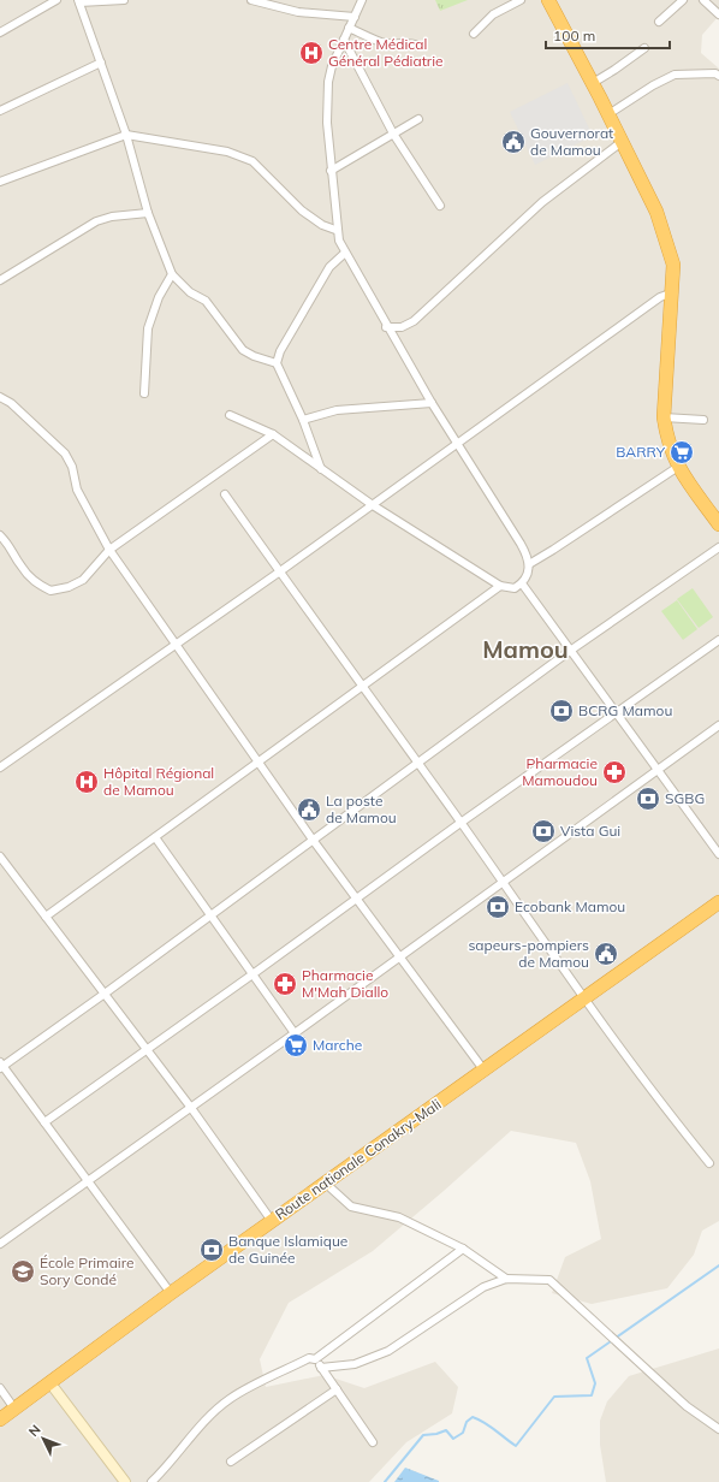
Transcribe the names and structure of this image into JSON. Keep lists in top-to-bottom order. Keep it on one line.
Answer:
{"streets":{"highway":["Route nationale Conakry-Mali"]},"districts":["Mamou"],"places":{"hospital":["Centre Médical Général Pédiatrie","Hôpital Régional de Mamou"],"public building":["Gouvernorat de Mamou","La poste de Mamou","sapeurs-pompiers de Mamou"],"supermarket":["BARRY","Marche"],"bank":["BCRG Mamou","SGBG","Vista Gui","Ecobank Mamou","Banque Islamique de Guinée"],"pharmacy":["Pharmacie Mamoudou","Pharmacie M'Mah Diallo"],"school or university":["École Primaire Sory Condé"]},"scale_bar":"100 m","north":"top left"}
